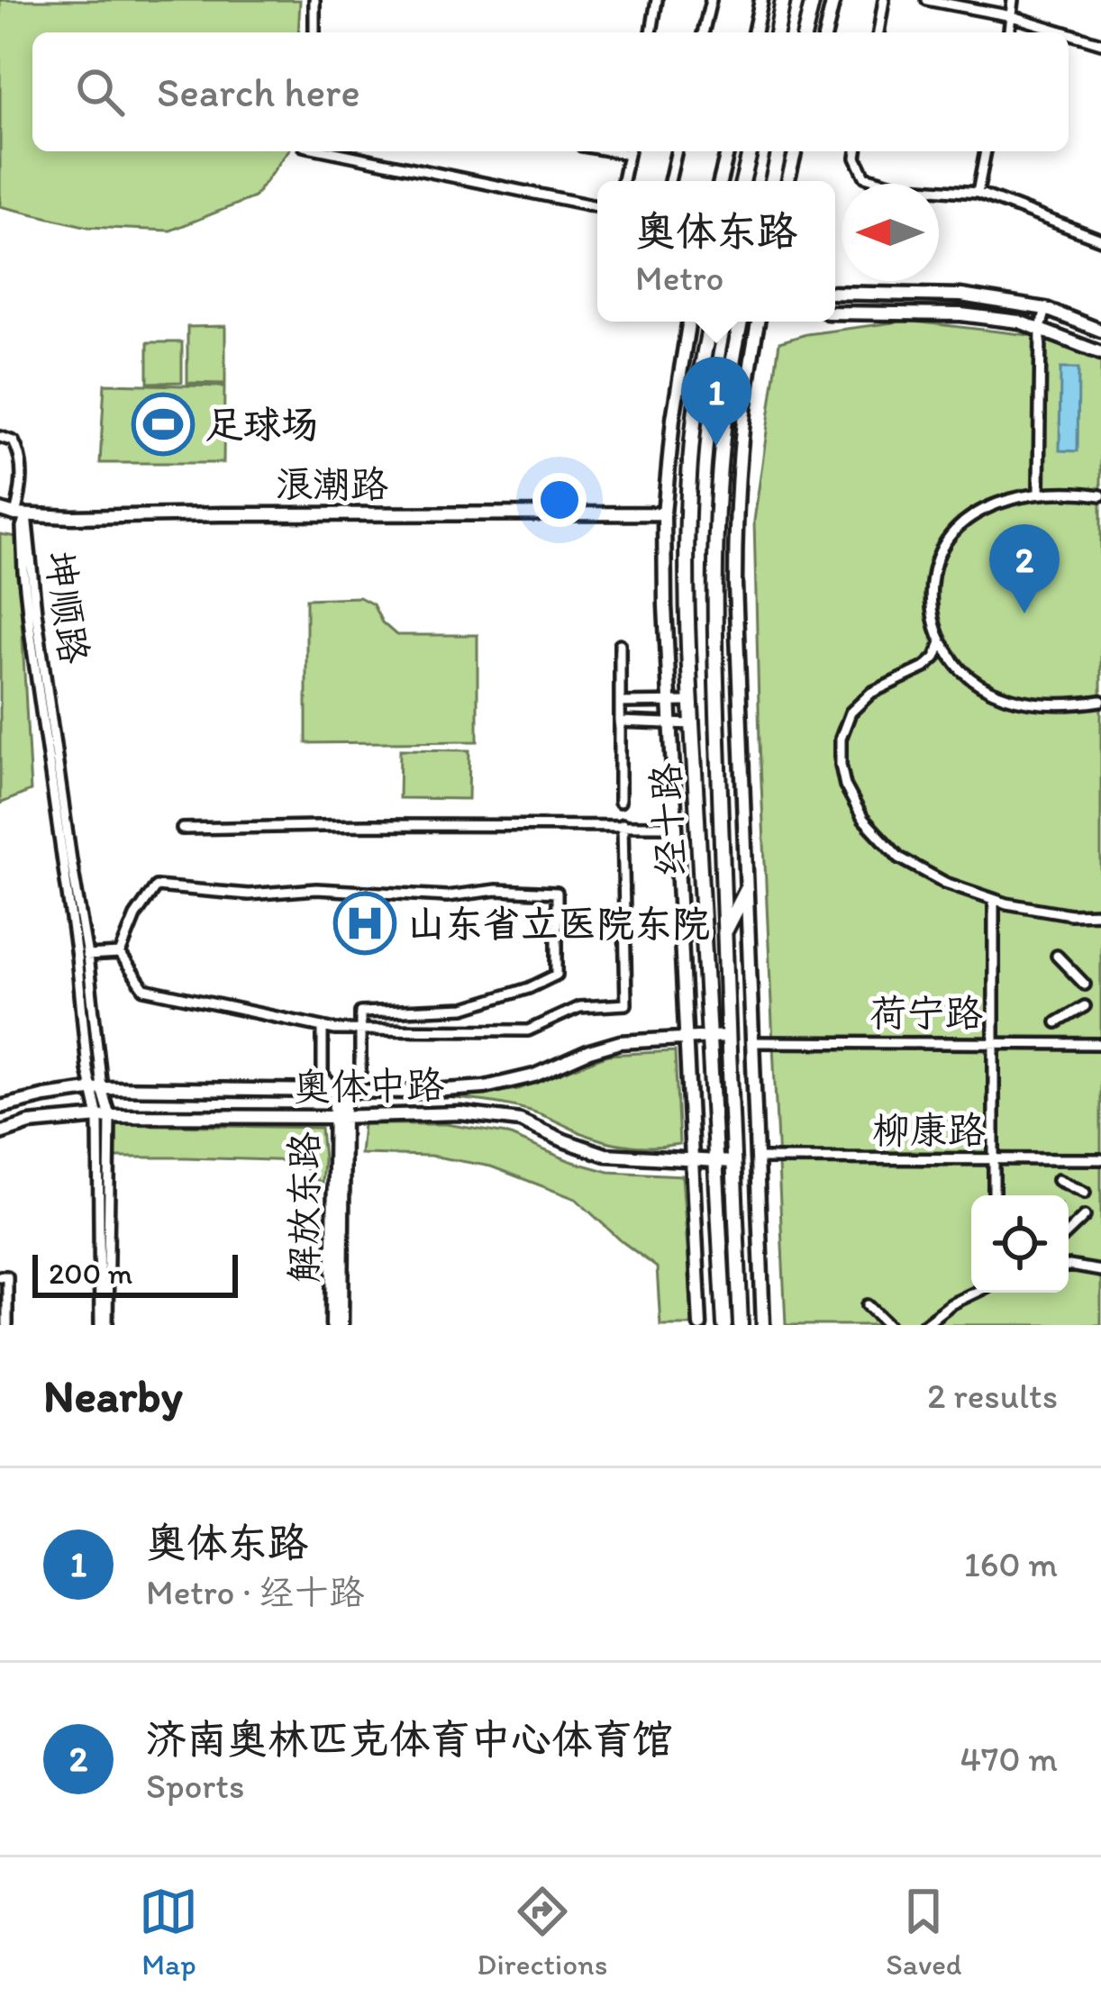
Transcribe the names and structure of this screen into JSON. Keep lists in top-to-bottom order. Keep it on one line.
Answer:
{"streets":{"highway":["经十路"],"main road":["浪潮路","奥体中路","解放东路"],"street":["坤顺路","荷宁路","柳康路"]},"crossings":[["浪潮路","坤顺路"],["浪潮路","经十路"],["坤顺路","奥体中路"],["经十路","荷宁路"],["经十路","奥体中路"],["经十路","柳康路"],["奥体中路","解放东路"]],"places":{"sports":["足球场"],"hospital":["山东省立医院东院"]},"scale_bar":"200 m","north":"left","page":{"search":"Search here","popup":["奥体东路","Metro"],"pins":["1","2"],"scale":"200 m","heading":["Nearby","2 results"],"list":[{"mark":"1","name":"奥体东路","note":"Metro · 经十路","value":"160 m"},{"mark":"2","name":"济南奥林匹克体育中心体育馆","note":"Sports","value":"470 m"}],"nav":["Map","Directions","Saved"]}}
